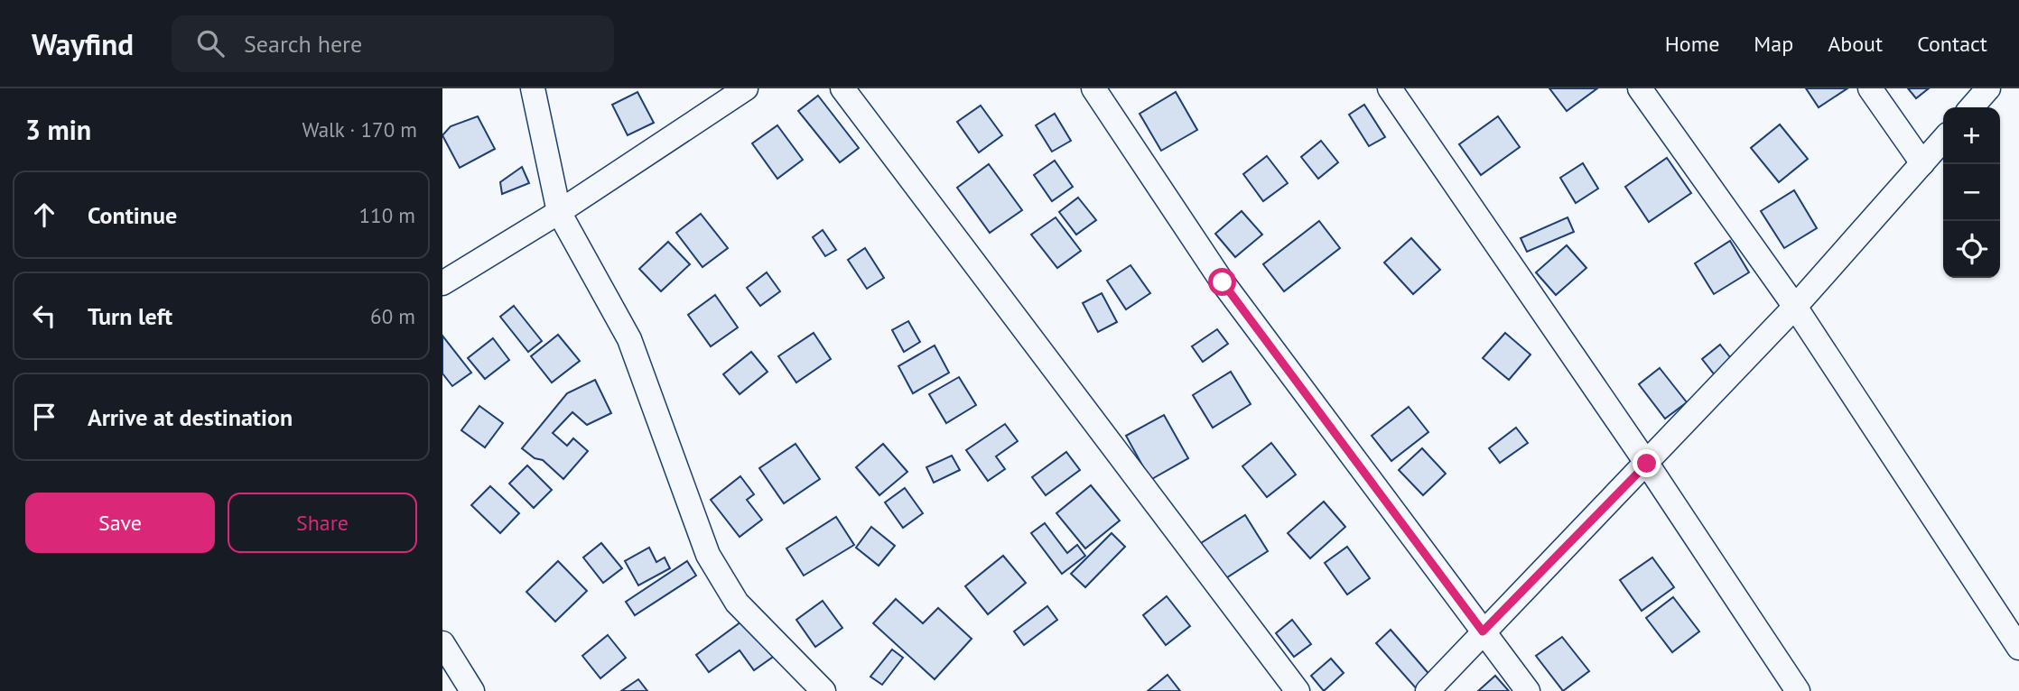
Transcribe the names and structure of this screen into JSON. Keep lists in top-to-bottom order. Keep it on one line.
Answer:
{"page":{"header":"Wayfind","search":"Search here","nav":["Home","Map","About","Contact"],"heading":["3 min","Walk · 170 m"],"map_buttons":["+","−"],"list":[["Continue","110 m"],["Turn left","60 m"],"Arrive at destination"],"buttons":["Save","Share"]}}
